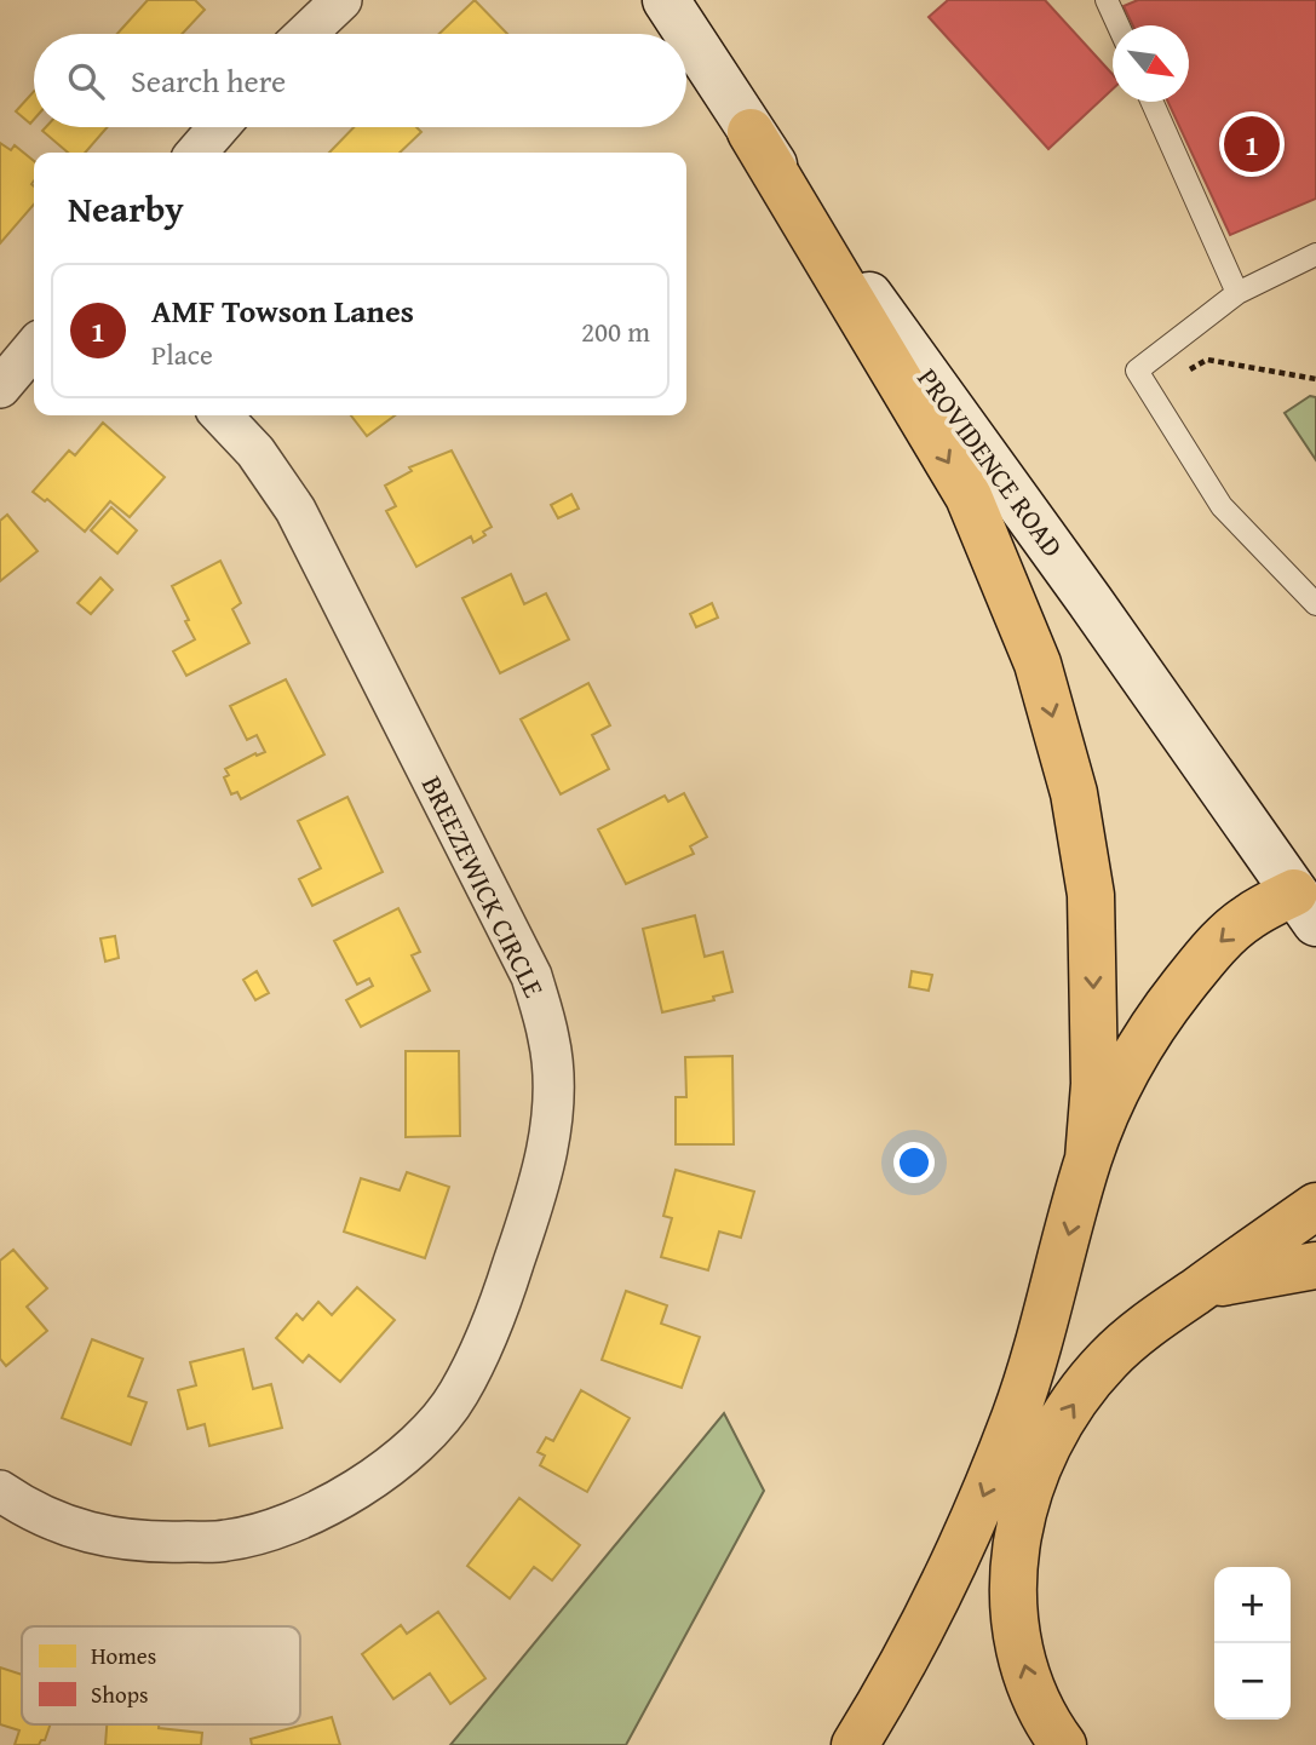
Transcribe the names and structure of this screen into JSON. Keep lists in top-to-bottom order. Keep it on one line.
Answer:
{"streets":{"street":["PROVIDENCE ROAD","BREEZEWICK CIRCLE"]},"legend":["Homes","Shops"],"north":"bottom right","page":{"search":"Search here","pins":"1","heading":"Nearby","list":[{"mark":"1","name":"AMF Towson Lanes","note":"Place","value":"200 m"}],"map_buttons":["+","−"]}}
